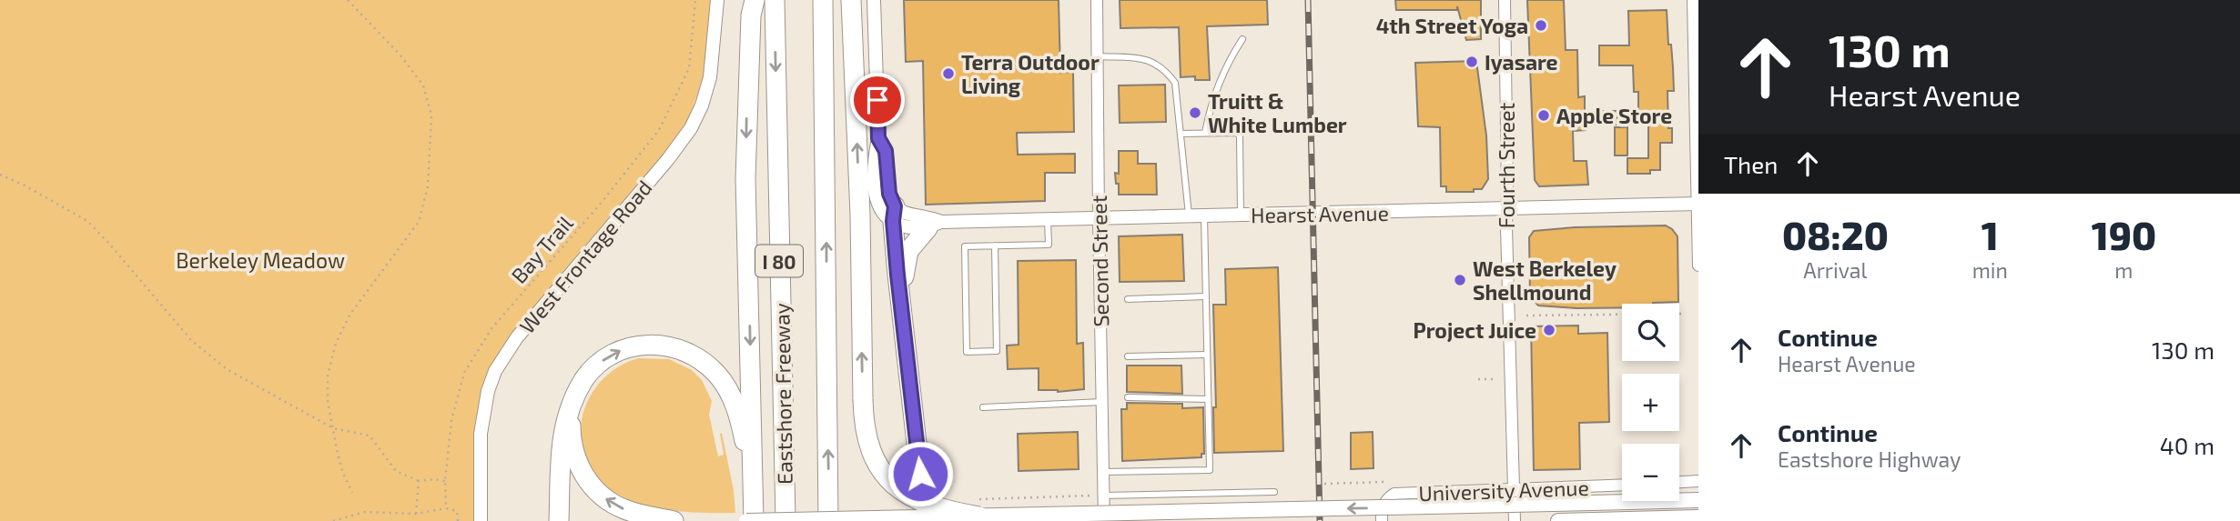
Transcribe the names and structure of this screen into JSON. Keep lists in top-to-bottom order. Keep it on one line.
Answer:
{"streets":{"highway":["I 80","Eastshore Freeway"],"main road":["University Avenue"],"street":["Fourth Street","Hearst Avenue","West Frontage Road","Second Street"],"path":["Bay Trail"]},"crossings":[["Fourth Street","Hearst Avenue"],["Fourth Street","University Avenue"],["Hearst Avenue","Second Street"]],"one_way":["University Avenue"],"parks":["Berkeley Meadow"],"places":["4th Street Yoga","Iyasare","Terra Outdoor Living","Truitt & White Lumber","Apple Store","West Berkeley Shellmound","Project Juice"],"page":{"turn":["130 m","Hearst Avenue"],"then":"Then","eta":["08:20","Arrival","1","min","190","m"],"list":[{"name":"Continue","note":"Hearst Avenue","value":"130 m"},{"name":"Continue","note":"Eastshore Highway","value":"40 m"}],"map_buttons":["+","−"]}}
